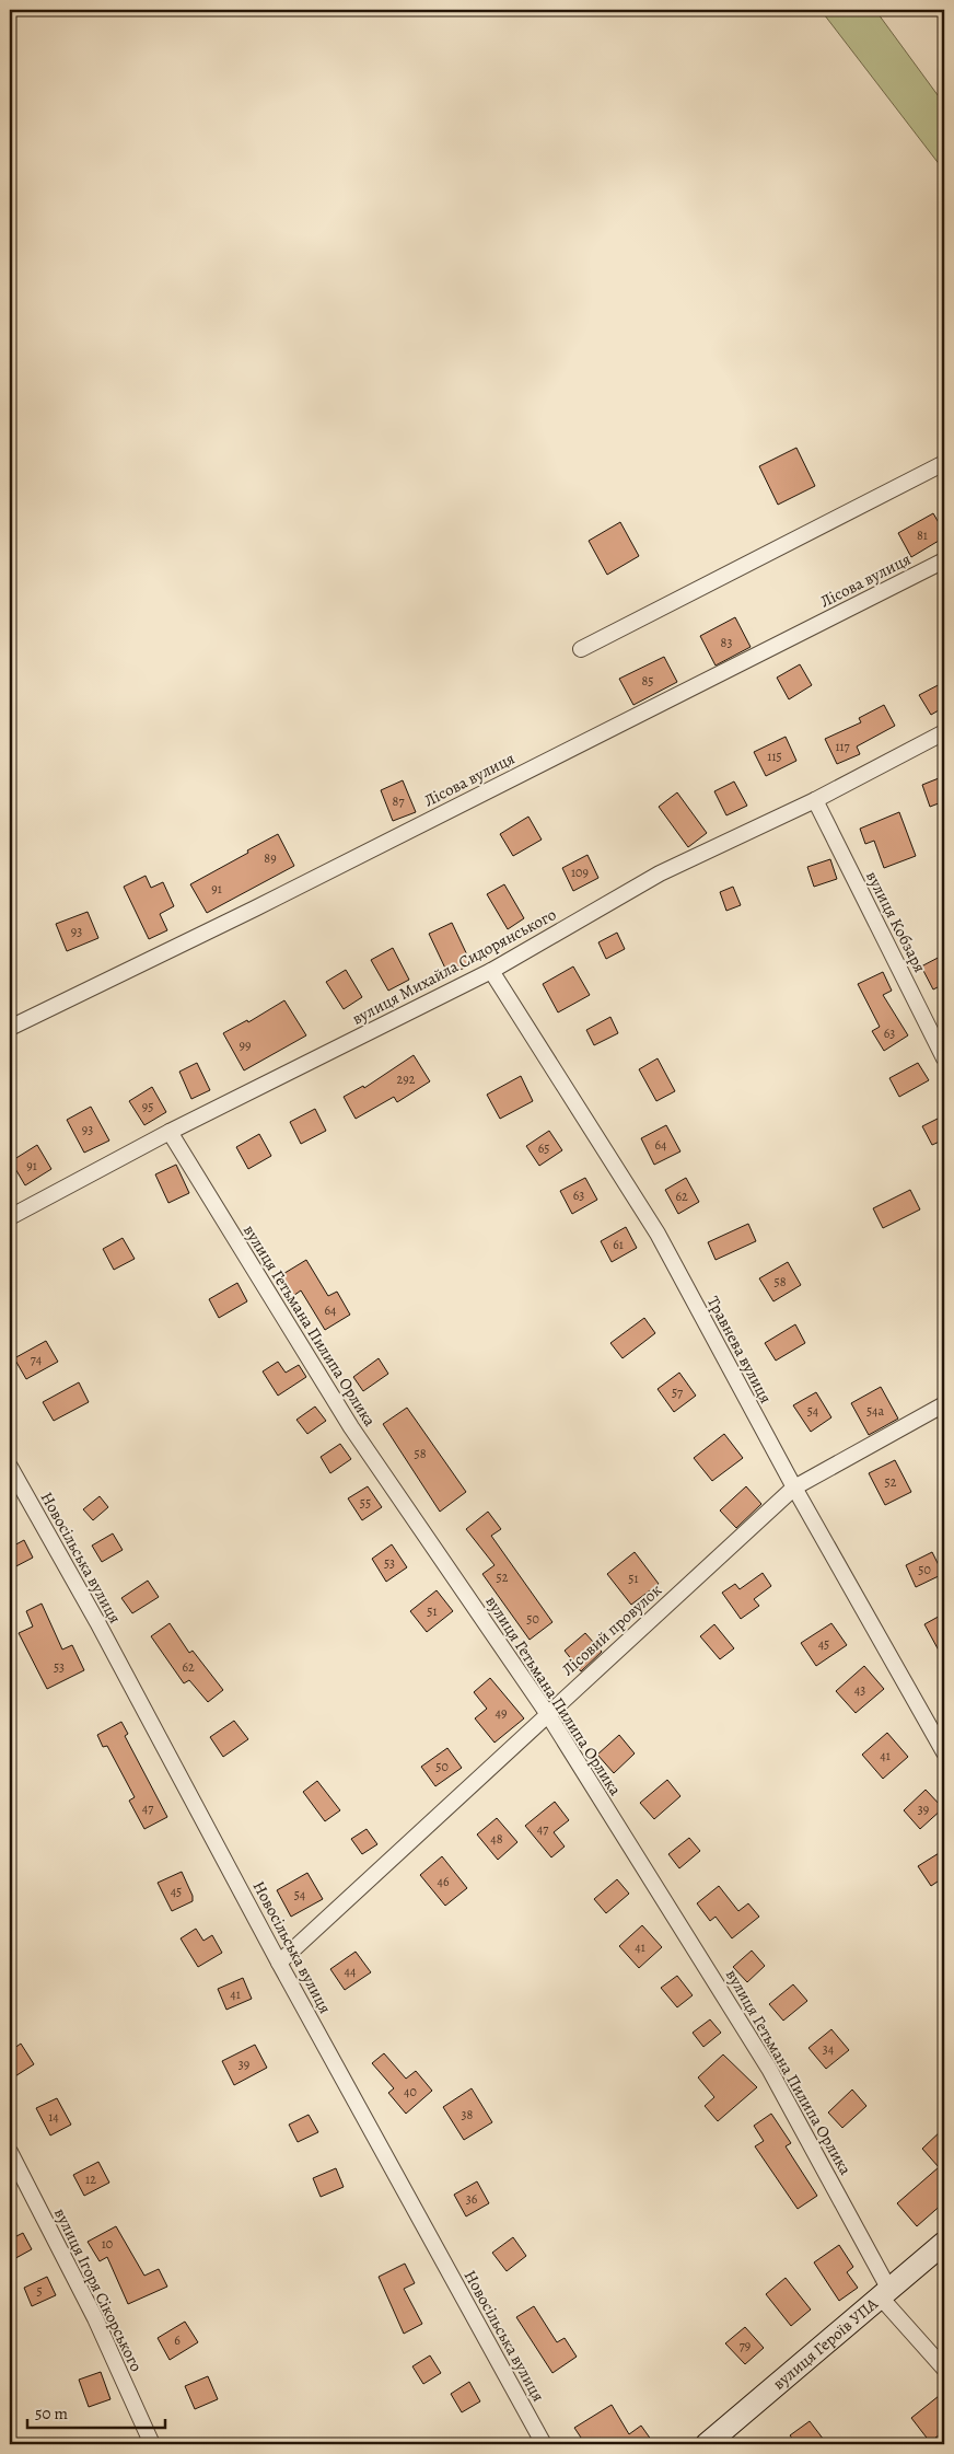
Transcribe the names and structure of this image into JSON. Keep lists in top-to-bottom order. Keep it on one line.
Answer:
{"streets":{"street":["Лісова вулиця","вулиця Кобзаря","вулиця Михайла Сидорянського","вулиця Гетьмана Пилипа Орлика","Травнева вулиця","Новосільська вулиця","Лісовий провулок","вулиця Ігоря Сікорського","вулиця Героїв УПА"]},"crossings":[["вулиця Кобзаря","вулиця Михайла Сидорянського"],["вулиця Михайла Сидорянського","вулиця Гетьмана Пилипа Орлика"],["вулиця Михайла Сидорянського","Травнева вулиця"],["вулиця Гетьмана Пилипа Орлика","Лісовий провулок"],["вулиця Гетьмана Пилипа Орлика","вулиця Героїв УПА"],["Травнева вулиця","Лісовий провулок"],["Новосільська вулиця","Лісовий провулок"]],"house_numbers":["81","83","85","117","115","87","89","109","91","93","63","99","292","95","93","64","65","91","63","62","61","58","64","74","57","54","54а","58","52","55","53","50","52","51","51","50","45","53","62","43","49","41","50","47","39","47","48","46","45","54","41","44","41","34","39","40","38","14","12","36","10","5","6","79"],"scale_bar":"50 m"}
